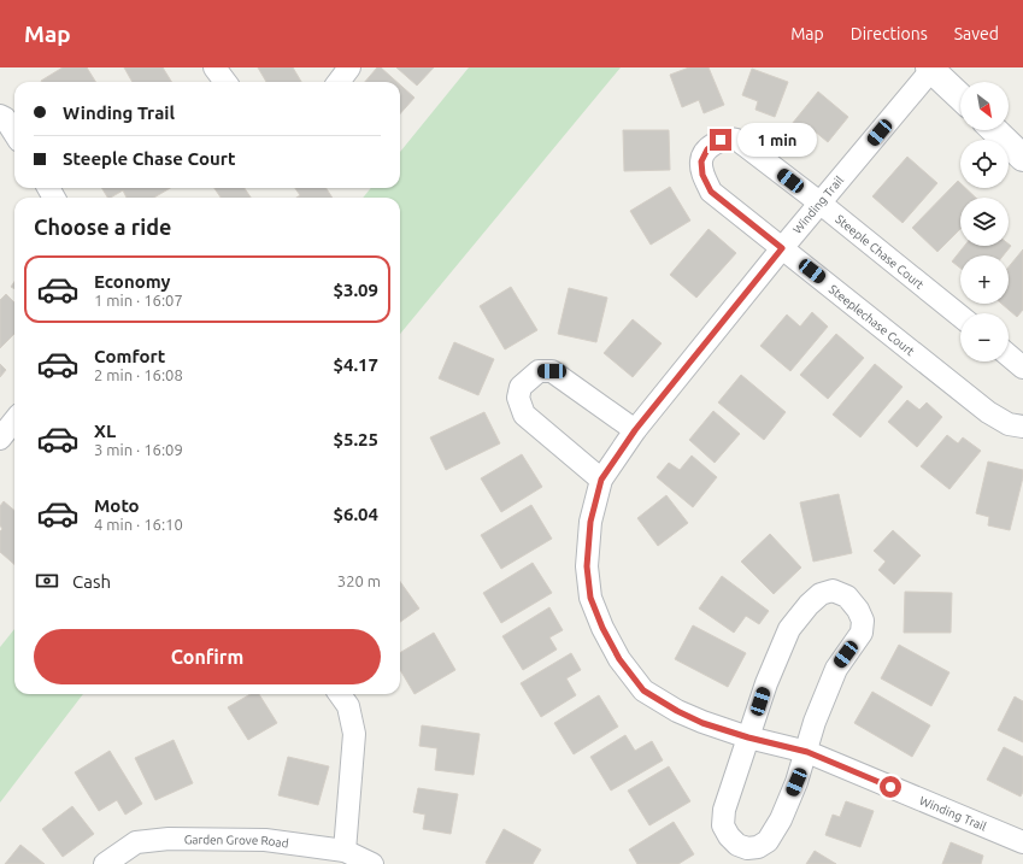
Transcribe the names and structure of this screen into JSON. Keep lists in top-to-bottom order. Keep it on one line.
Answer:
{"streets":{"street":["Winding Trail","Steeple Chase Court","Steeplechase Court","Garden Grove Road"]},"crossings":[["Winding Trail","Steeple Chase Court"],["Winding Trail","Steeplechase Court"],["Steeple Chase Court","Steeplechase Court"]],"north":"bottom right","page":{"header":"Map","nav":["Map","Directions","Saved"],"map_buttons":["+","−"],"banner":["Winding Trail","Steeple Chase Court"],"bubble":"1 min","heading":"Choose a ride","list":[{"name":"Economy","note":"1 min · 16:07","value":"$3.09"},{"name":"Comfort","note":"2 min · 16:08","value":"$4.17"},{"name":"XL","note":"3 min · 16:09","value":"$5.25"},{"name":"Moto","note":"4 min · 16:10","value":"$6.04"}],"pay":["Cash","320 m"],"buttons":"Confirm"}}
